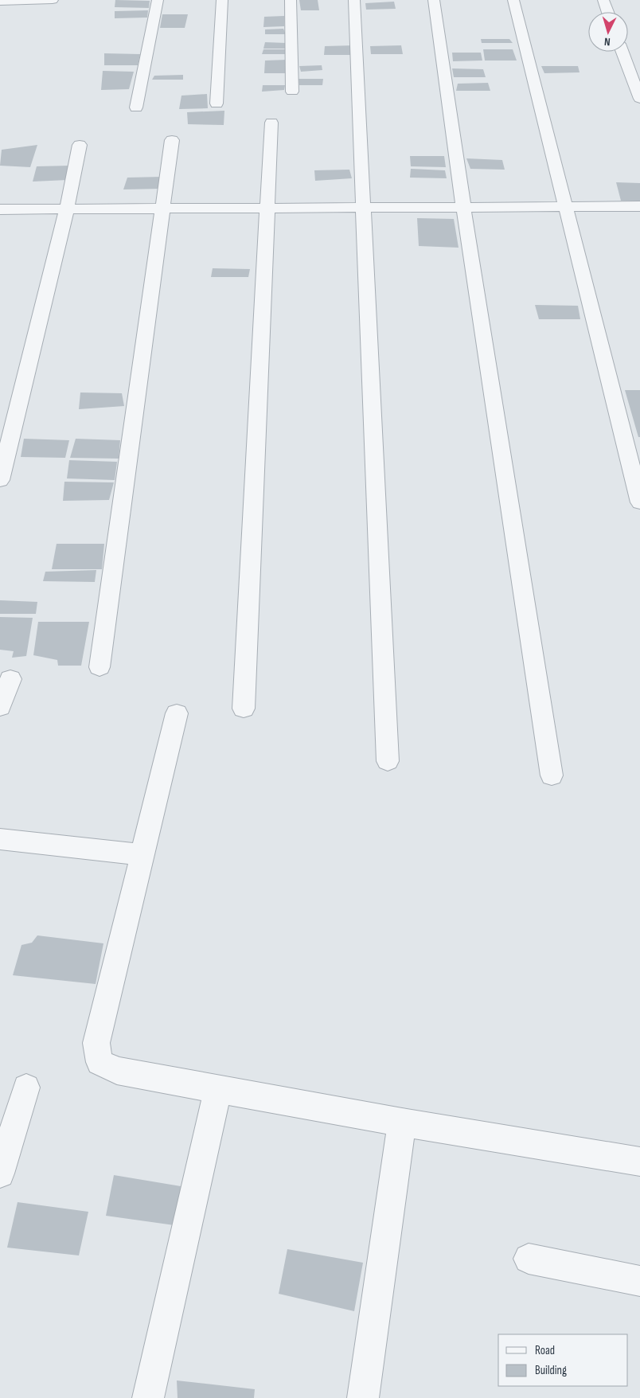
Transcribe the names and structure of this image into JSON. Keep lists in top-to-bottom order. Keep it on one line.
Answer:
{"legend":["Road","Building"],"north":"bottom"}
